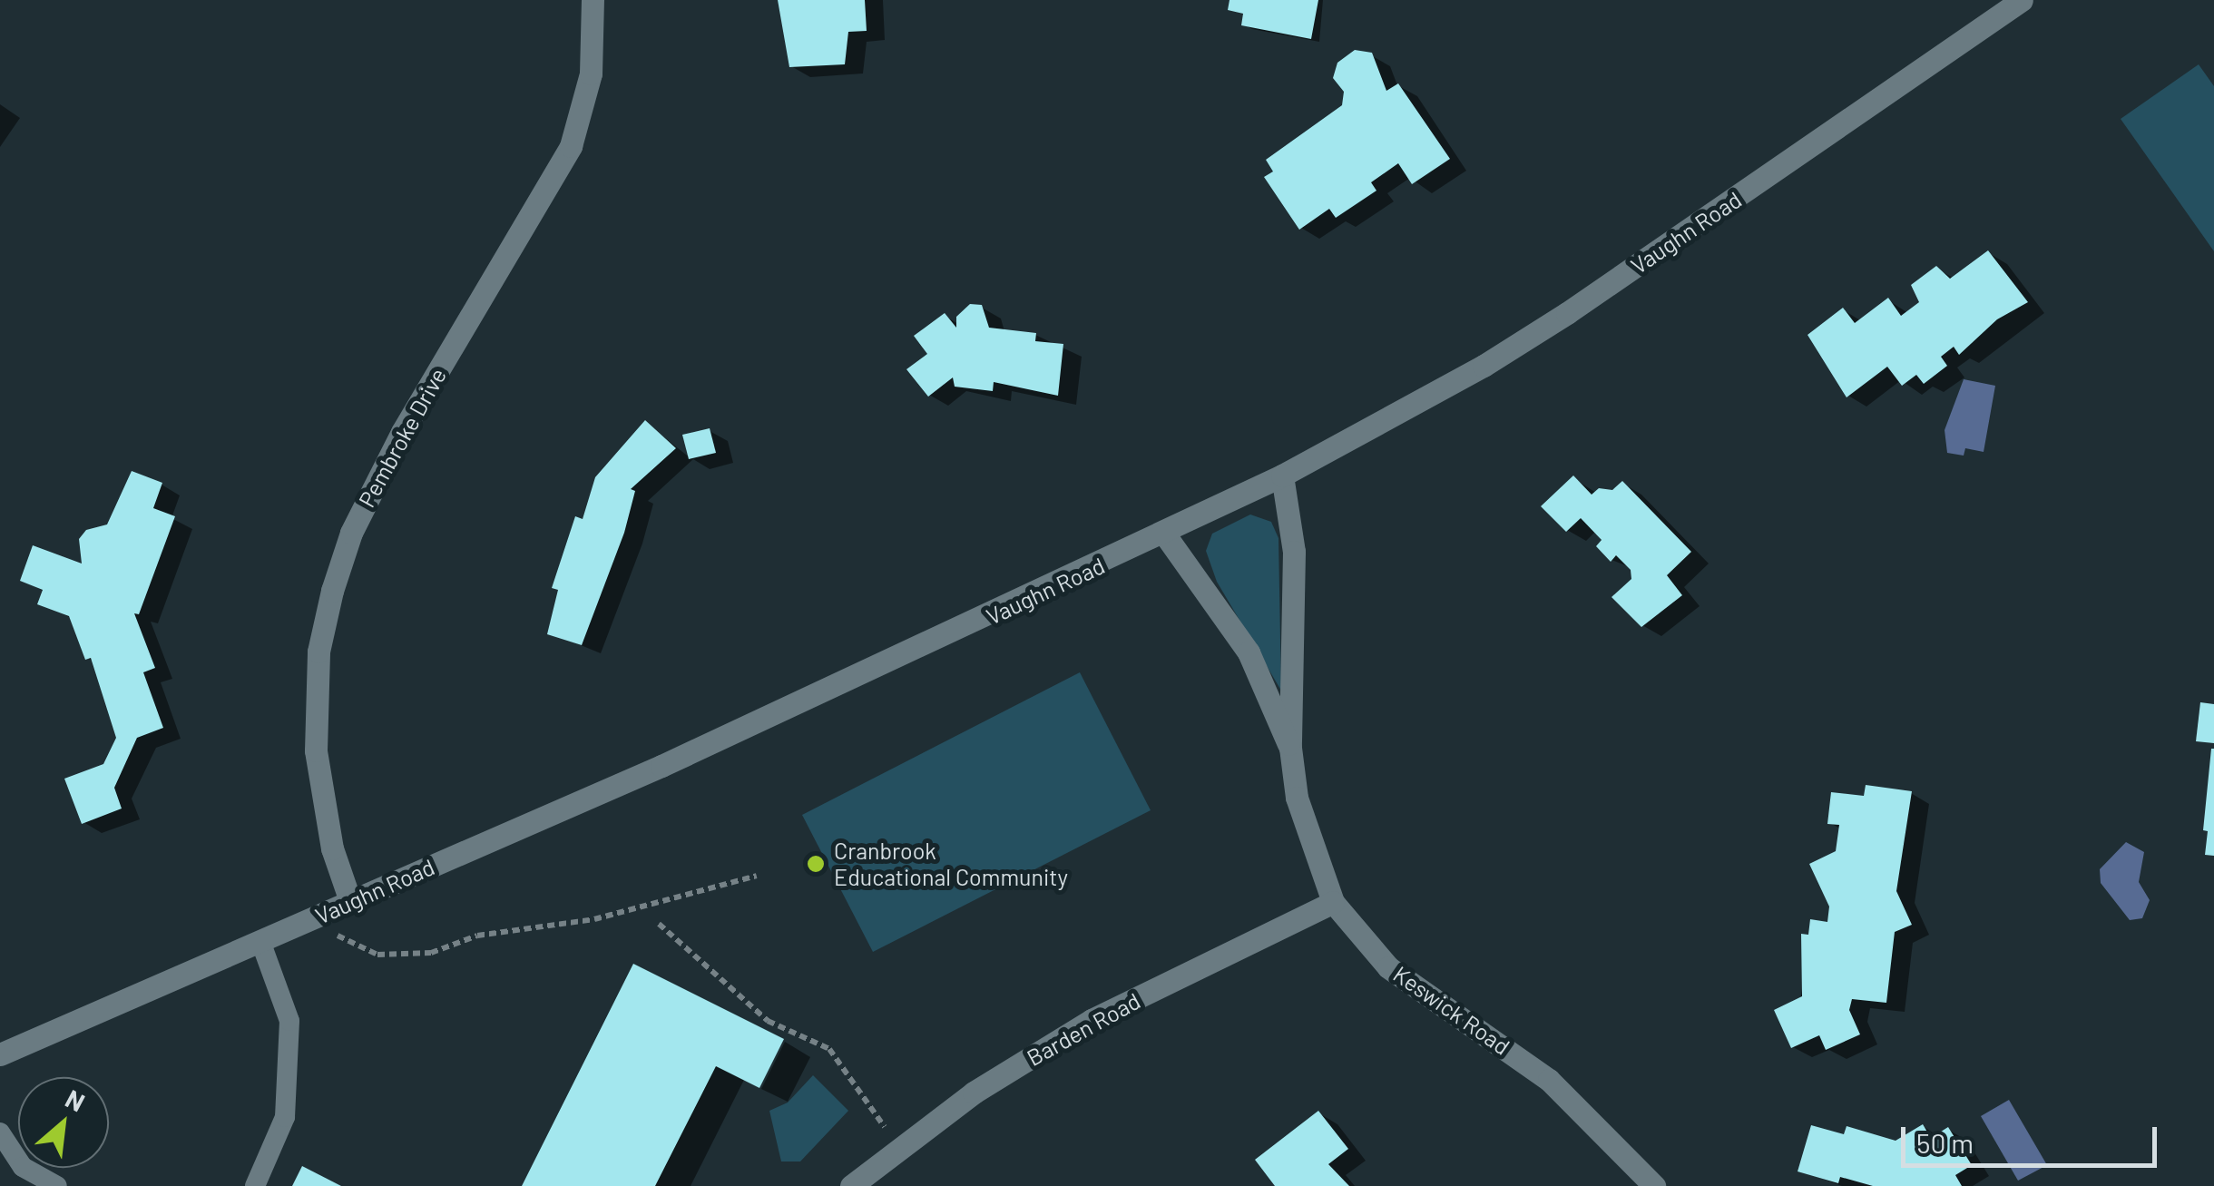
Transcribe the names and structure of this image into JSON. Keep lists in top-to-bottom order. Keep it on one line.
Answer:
{"streets":{"street":["Vaughn Road","Pembroke Drive","Keswick Road","Barden Road"]},"crossings":[["Vaughn Road","Pembroke Drive"],["Vaughn Road","Keswick Road"],["Keswick Road","Barden Road"]],"places":["Cranbrook Educational Community"],"scale_bar":"50 m","north":"top right"}
